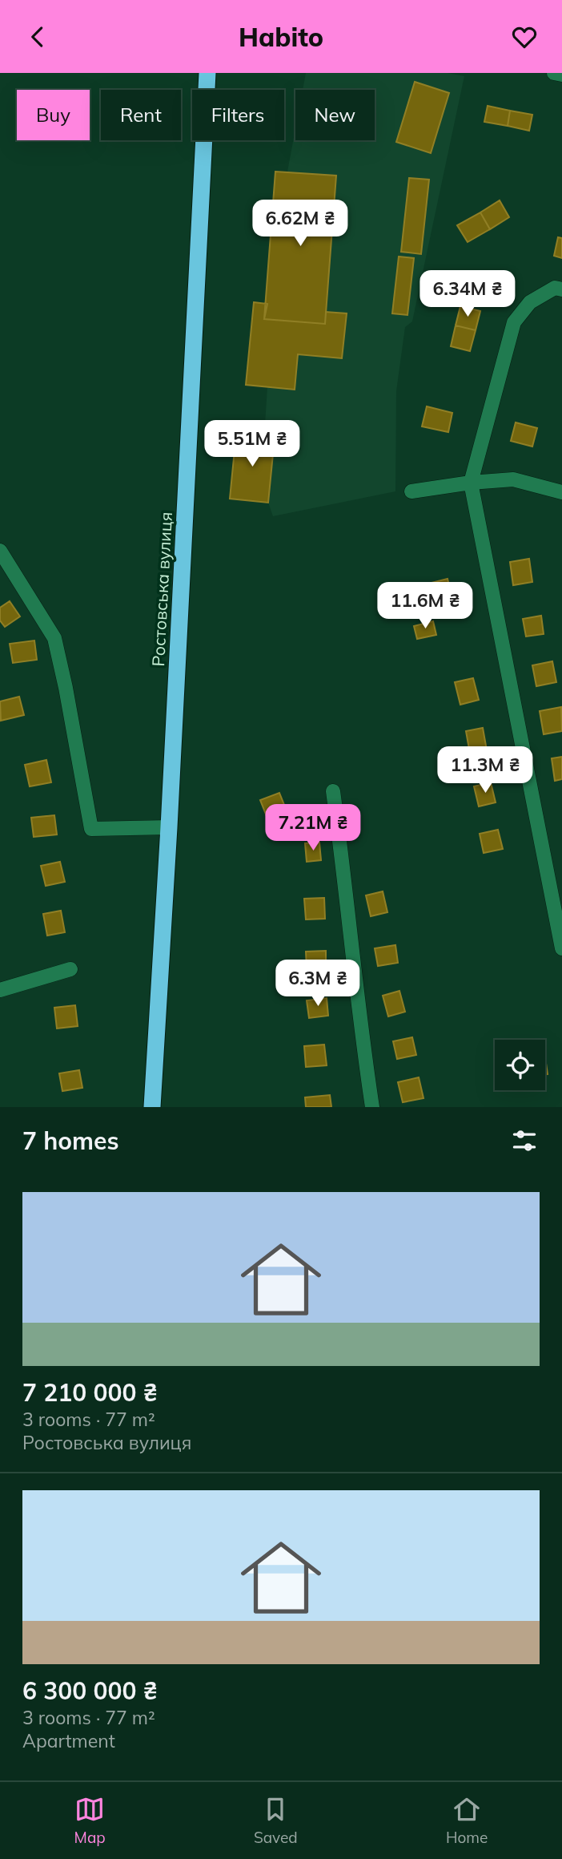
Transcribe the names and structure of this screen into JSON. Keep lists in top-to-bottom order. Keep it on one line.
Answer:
{"streets":{"highway":["Ростовська вулиця"]},"page":{"header":"Habito","chip":["Buy","Rent","Filters","New"],"price":["6.62M ₴","6.34M ₴","5.51M ₴","11.6M ₴","11.3M ₴","7.21M ₴","6.3M ₴"],"heading":"7 homes","list":[{"name":"7 210 000 ₴","note":"3 rooms · 77 m² · Ростовська вулиця"},{"name":"6 300 000 ₴","note":"3 rooms · 77 m² · Apartment"}],"tabs":["Map","Saved","Home"]}}
